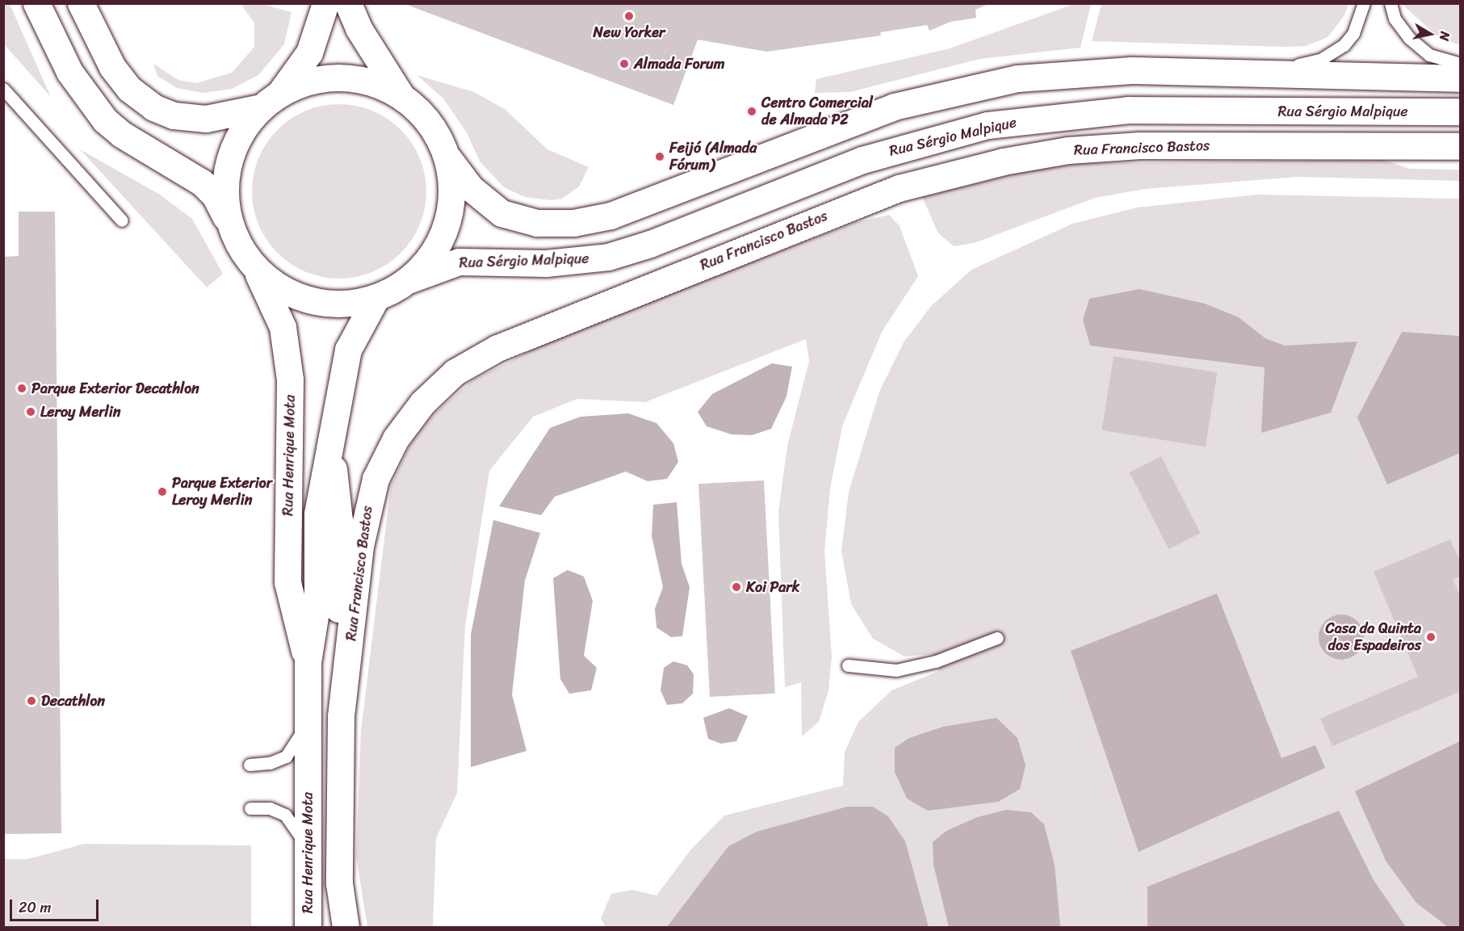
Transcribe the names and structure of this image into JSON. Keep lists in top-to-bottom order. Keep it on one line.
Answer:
{"streets":{"main road":["Rua Sérgio Malpique","Rua Francisco Bastos","Rua Henrique Mota"]},"places":["New Yorker","Almada Forum","Centro Comercial de Almada P2","Feijó (Almada Fórum)","Parque Exterior Decathlon","Leroy Merlin","Parque Exterior Leroy Merlin","Koi Park","Casa da Quinta dos Espadeiros","Decathlon"],"scale_bar":"20 m","north":"right"}
